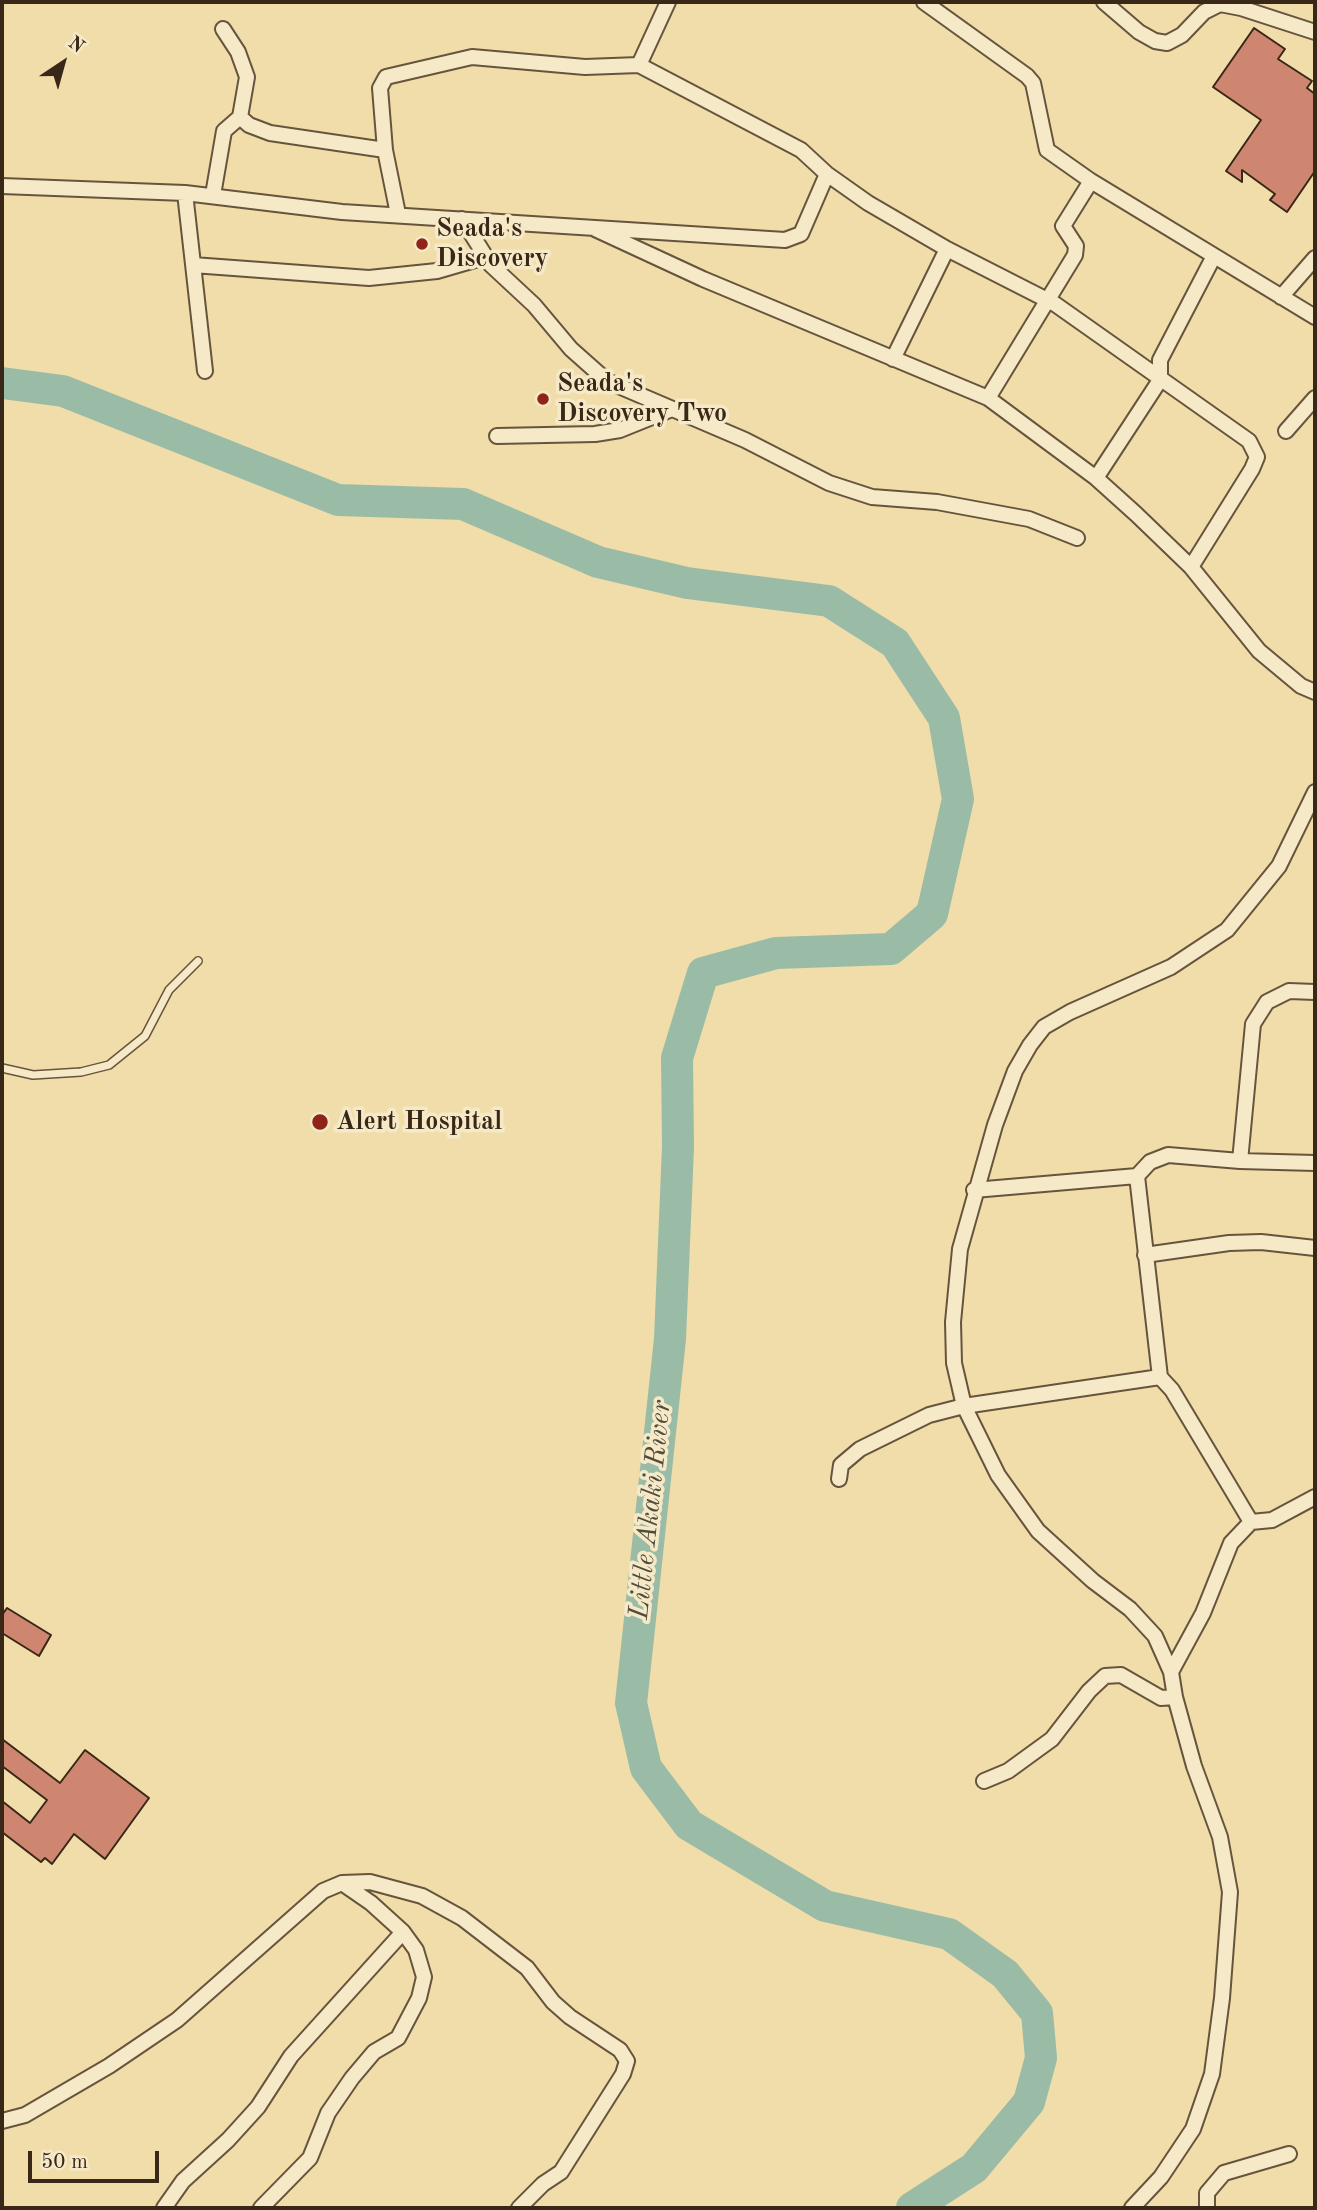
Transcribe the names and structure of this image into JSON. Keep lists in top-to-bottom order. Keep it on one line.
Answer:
{"water":["Little Akaki River"],"places":["Seada's Discovery","Seada's Discovery Two","Alert Hospital"],"scale_bar":"50 m","north":"top right"}
